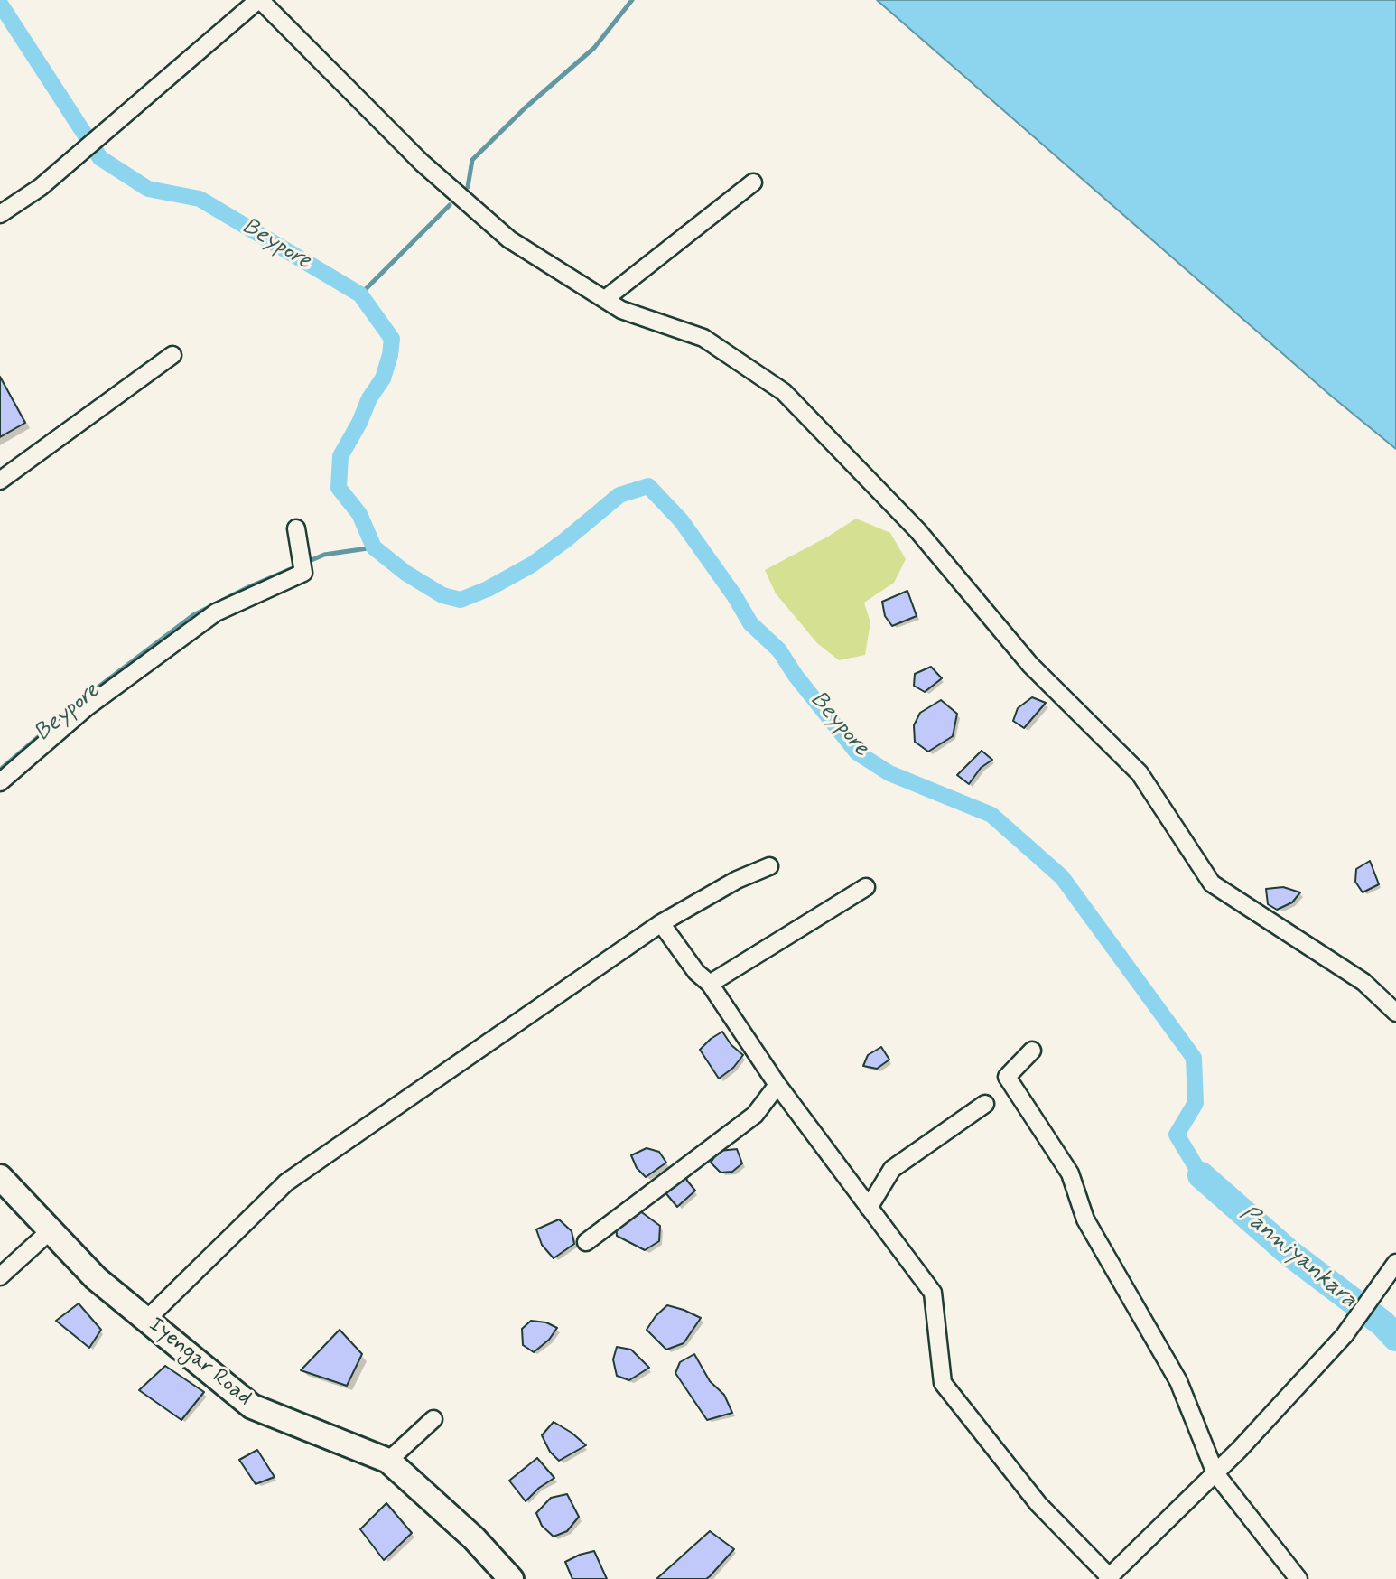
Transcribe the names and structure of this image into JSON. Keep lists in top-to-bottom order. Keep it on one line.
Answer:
{"streets":{"main road":["Iyengar Road"]},"water":["Beypore","Panniyankara"]}
